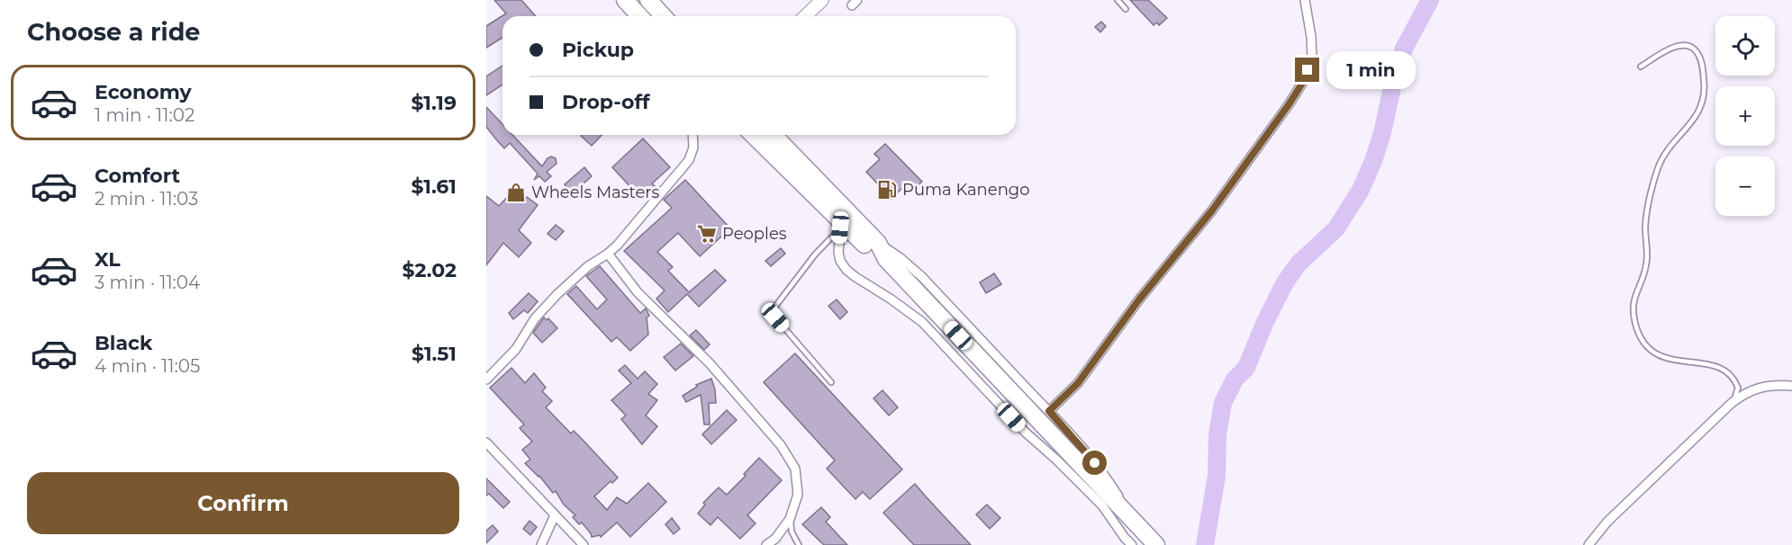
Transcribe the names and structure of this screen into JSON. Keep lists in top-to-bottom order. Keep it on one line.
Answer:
{"places":{"fuel station":["Puma Kanengo"],"shop":["Wheels Masters"],"supermarket":["Peoples"]},"page":{"heading":"Choose a ride","map_buttons":["+","−"],"banner":["Pickup","Drop-off"],"bubble":"1 min","list":[{"name":"Economy","note":"1 min · 11:02","value":"$1.19"},{"name":"Comfort","note":"2 min · 11:03","value":"$1.61"},{"name":"XL","note":"3 min · 11:04","value":"$2.02"},{"name":"Black","note":"4 min · 11:05","value":"$1.51"}],"buttons":"Confirm"}}
